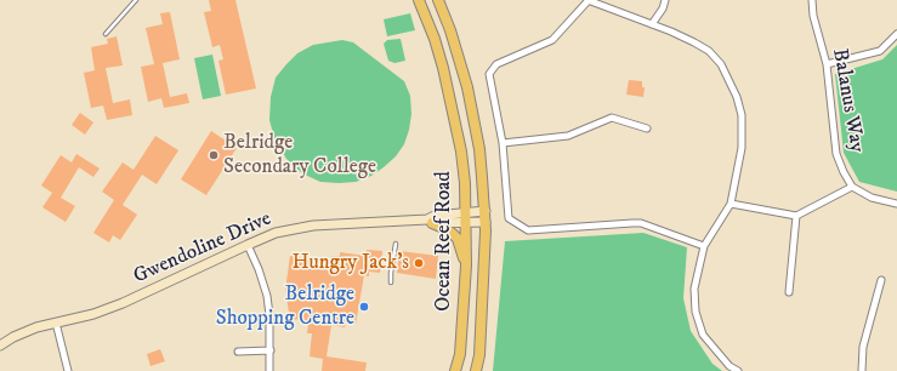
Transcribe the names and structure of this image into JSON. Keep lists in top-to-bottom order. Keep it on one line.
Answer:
{"streets":{"main road":["Ocean Reef Road"],"street":["Balanus Way","Gwendoline Drive"]},"crossings":[["Ocean Reef Road","Gwendoline Drive"]],"places":["Belridge Secondary College","Hungry Jack's","Belridge Shopping Centre"]}
